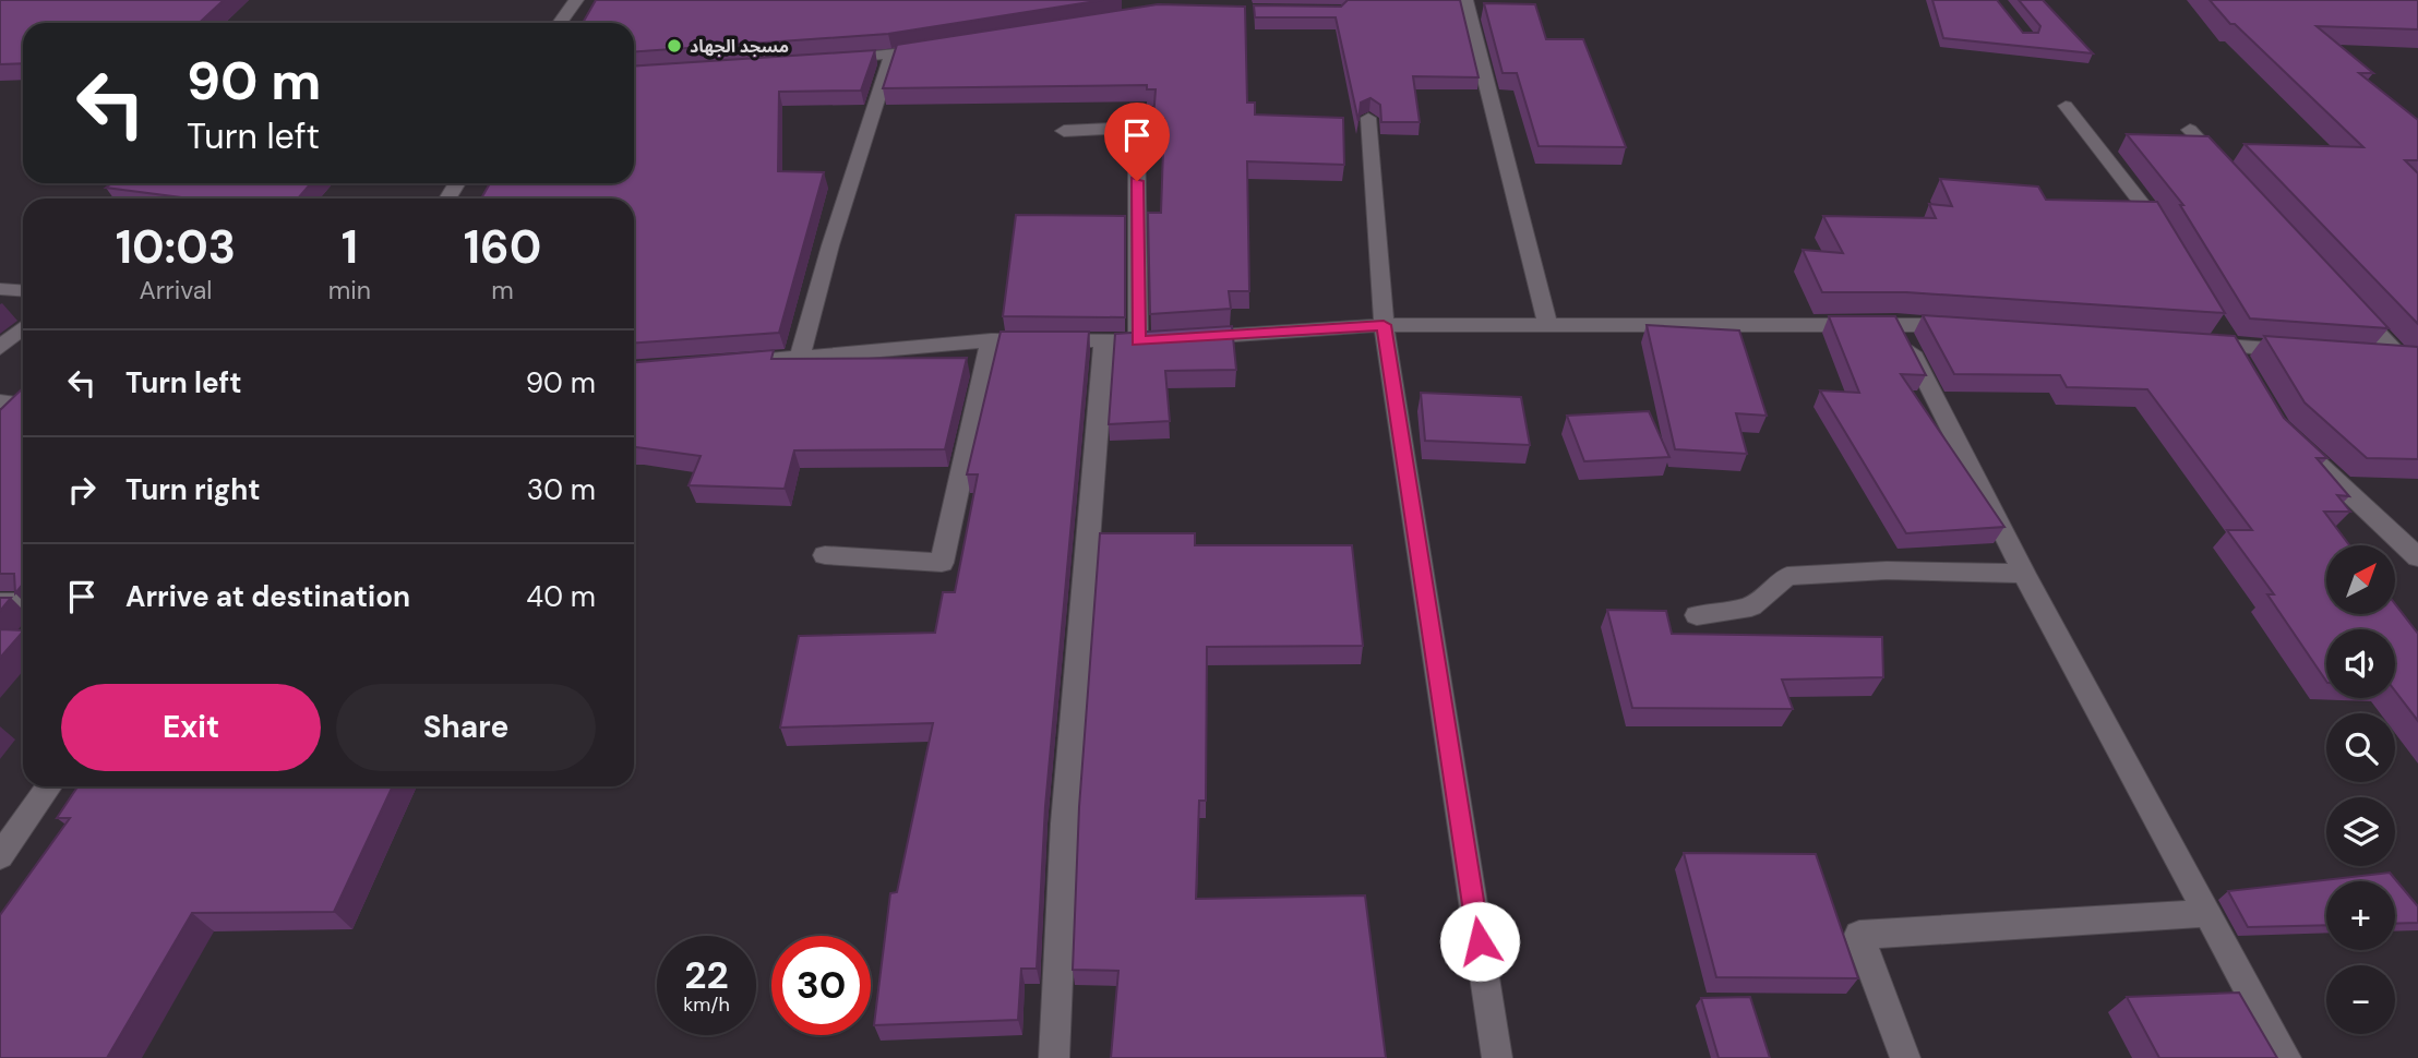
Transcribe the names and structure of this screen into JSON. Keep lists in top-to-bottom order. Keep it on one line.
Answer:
{"places":["مسجد الجهاد"],"north":"top right","page":{"turn":["90 m","Turn left"],"eta":["10:03","Arrival","1","min","160","m"],"list":[{"name":"Turn left","value":"90 m"},{"name":"Turn right","value":"30 m"},{"name":"Arrive at destination","value":"40 m"}],"map_buttons":["+","−"],"buttons":["Exit","Share"],"speed":"22 km/h","limit":"30"}}
